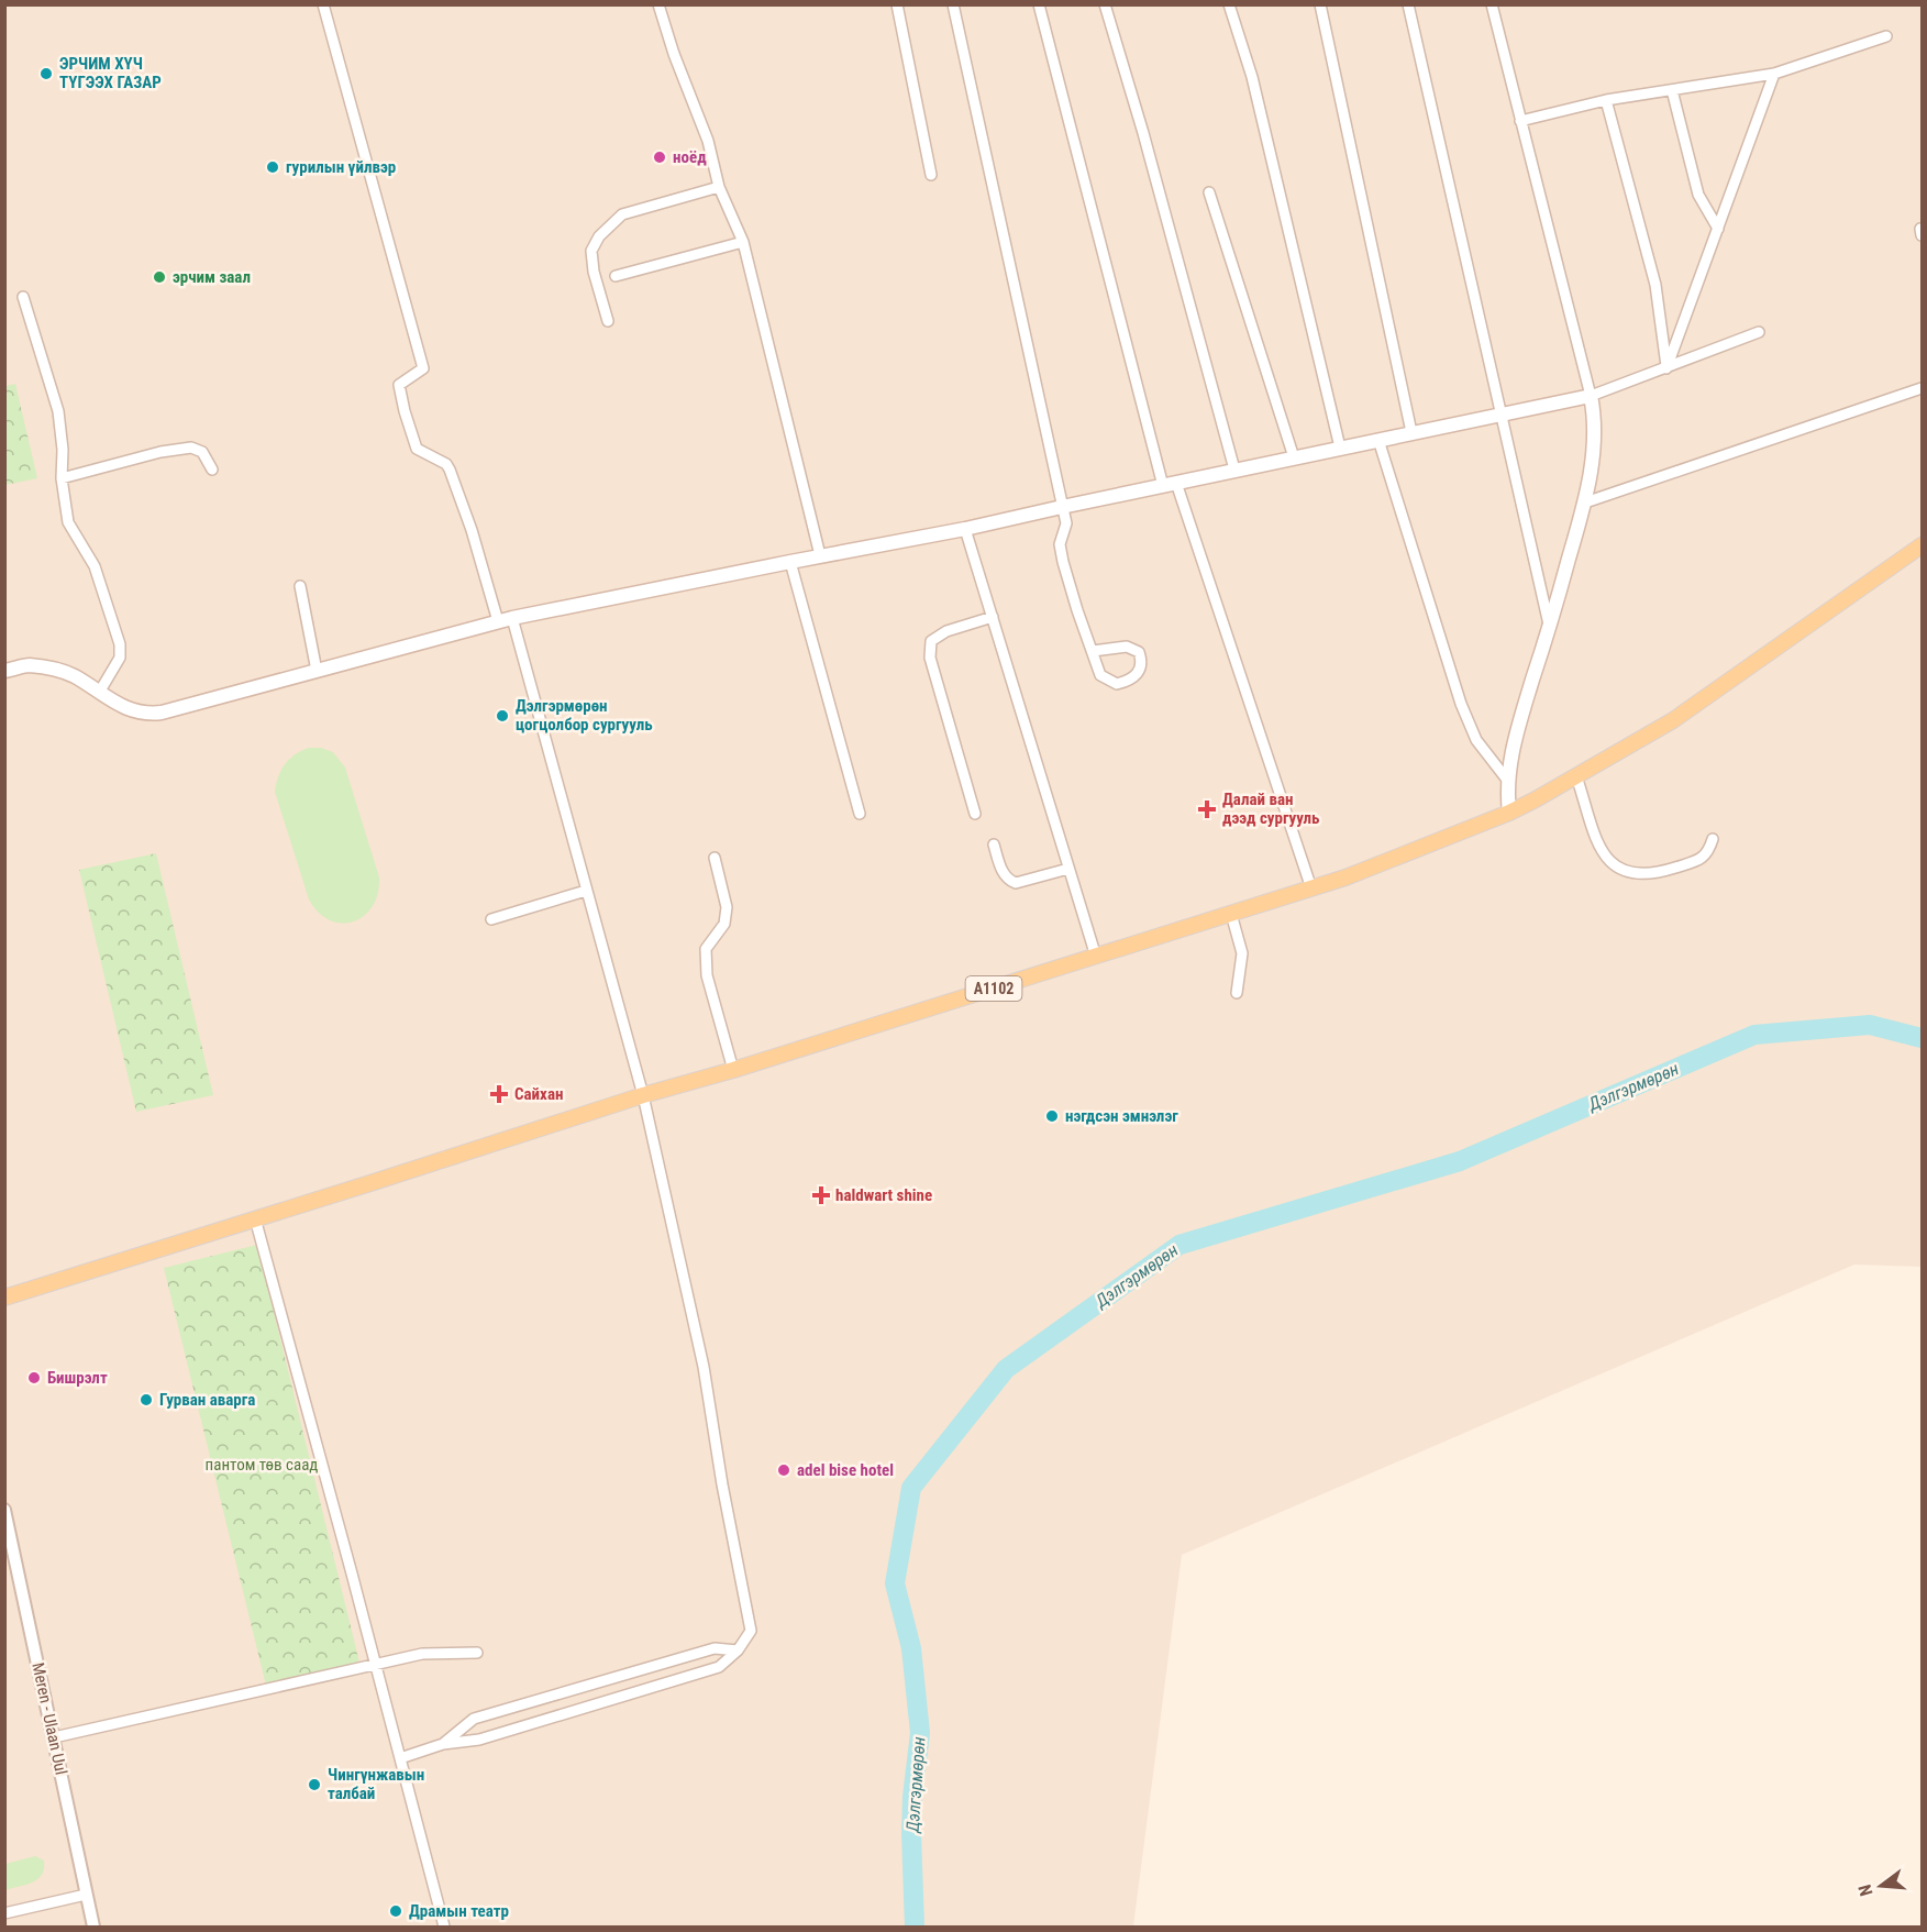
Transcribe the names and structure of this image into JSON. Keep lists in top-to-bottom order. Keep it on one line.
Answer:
{"streets":{"main road":["A1102"],"street":["Meren - Ulaan Uul"]},"water":["Дэлгэрмөрөн"],"parks":["пантом төв саад"],"places":{"other":["ЭРЧИМ ХҮЧ ТҮГЭЭХ ГАЗАР","ноёд","гурилын үйлвэр","эрчим заал","Дэлгэрмөрөн цогцолбор сургууль","нэгдсэн эмнэлэг","Бишрэлт","Гурван аварга","adel bise hotel","Чингүнжавын талбай","Драмын театр"],"health":["Далай ван дээд сургууль","Сайхан","haldwart shine"]},"north":"left"}
